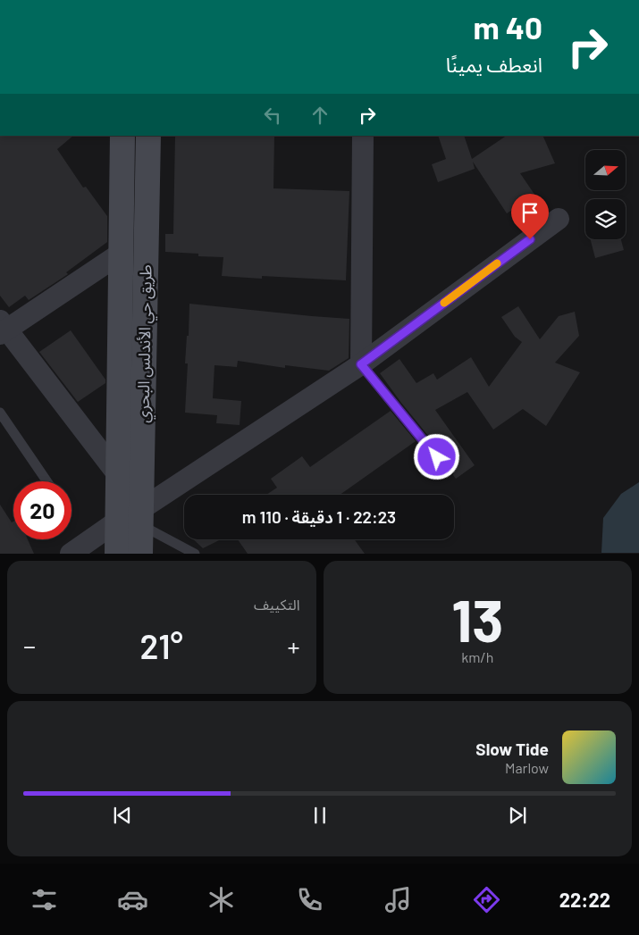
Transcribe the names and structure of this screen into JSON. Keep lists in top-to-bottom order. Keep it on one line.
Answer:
{"streets":{"street":["طريق حي الأندلس البحري"]},"north":"right","page":{"turn":["40 m","انعطف يمينًا"],"limit":"20","trip":"22:23 · 1 دقيقة · 110 m","tile":[["13","km/h"],"التكييف"],"heat":["−","21°","+"],"song":["Slow Tide","Marlow"],"tabs":"22:22"}}
